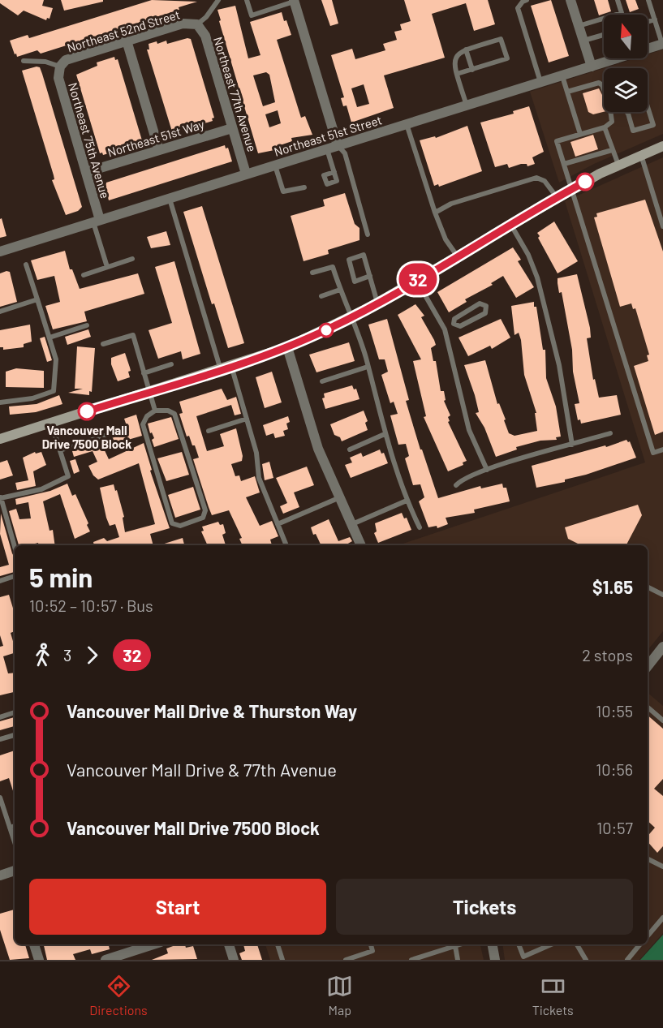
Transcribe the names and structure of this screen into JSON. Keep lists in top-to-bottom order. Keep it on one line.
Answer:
{"streets":{"street":["Northeast 52nd Street","Northeast 77th Avenue","Northeast 51st Street","Northeast 51st Way","Northeast 75th Avenue"]},"crossings":[["Northeast 52nd Street","Northeast 77th Avenue"],["Northeast 52nd Street","Northeast 75th Avenue"],["Northeast 77th Avenue","Northeast 51st Street"],["Northeast 77th Avenue","Northeast 51st Way"],["Northeast 51st Street","Northeast 75th Avenue"],["Northeast 51st Way","Northeast 75th Avenue"]],"places":["Vancouver Mall Drive 7500 Block"],"lines":["bus line 32"],"north":"top","page":{"on_map":"32","heading":["5 min","10:52 – 10:57 · Bus","$1.65"],"legs":["3","32","2 stops"],"list":[{"name":"Vancouver Mall Drive & Thurston Way","value":"10:55"},{"name":"Vancouver Mall Drive & 77th Avenue","value":"10:56"},{"name":"Vancouver Mall Drive 7500 Block","value":"10:57"}],"buttons":["Start","Tickets"],"tabs":["Directions","Map","Tickets"]}}
